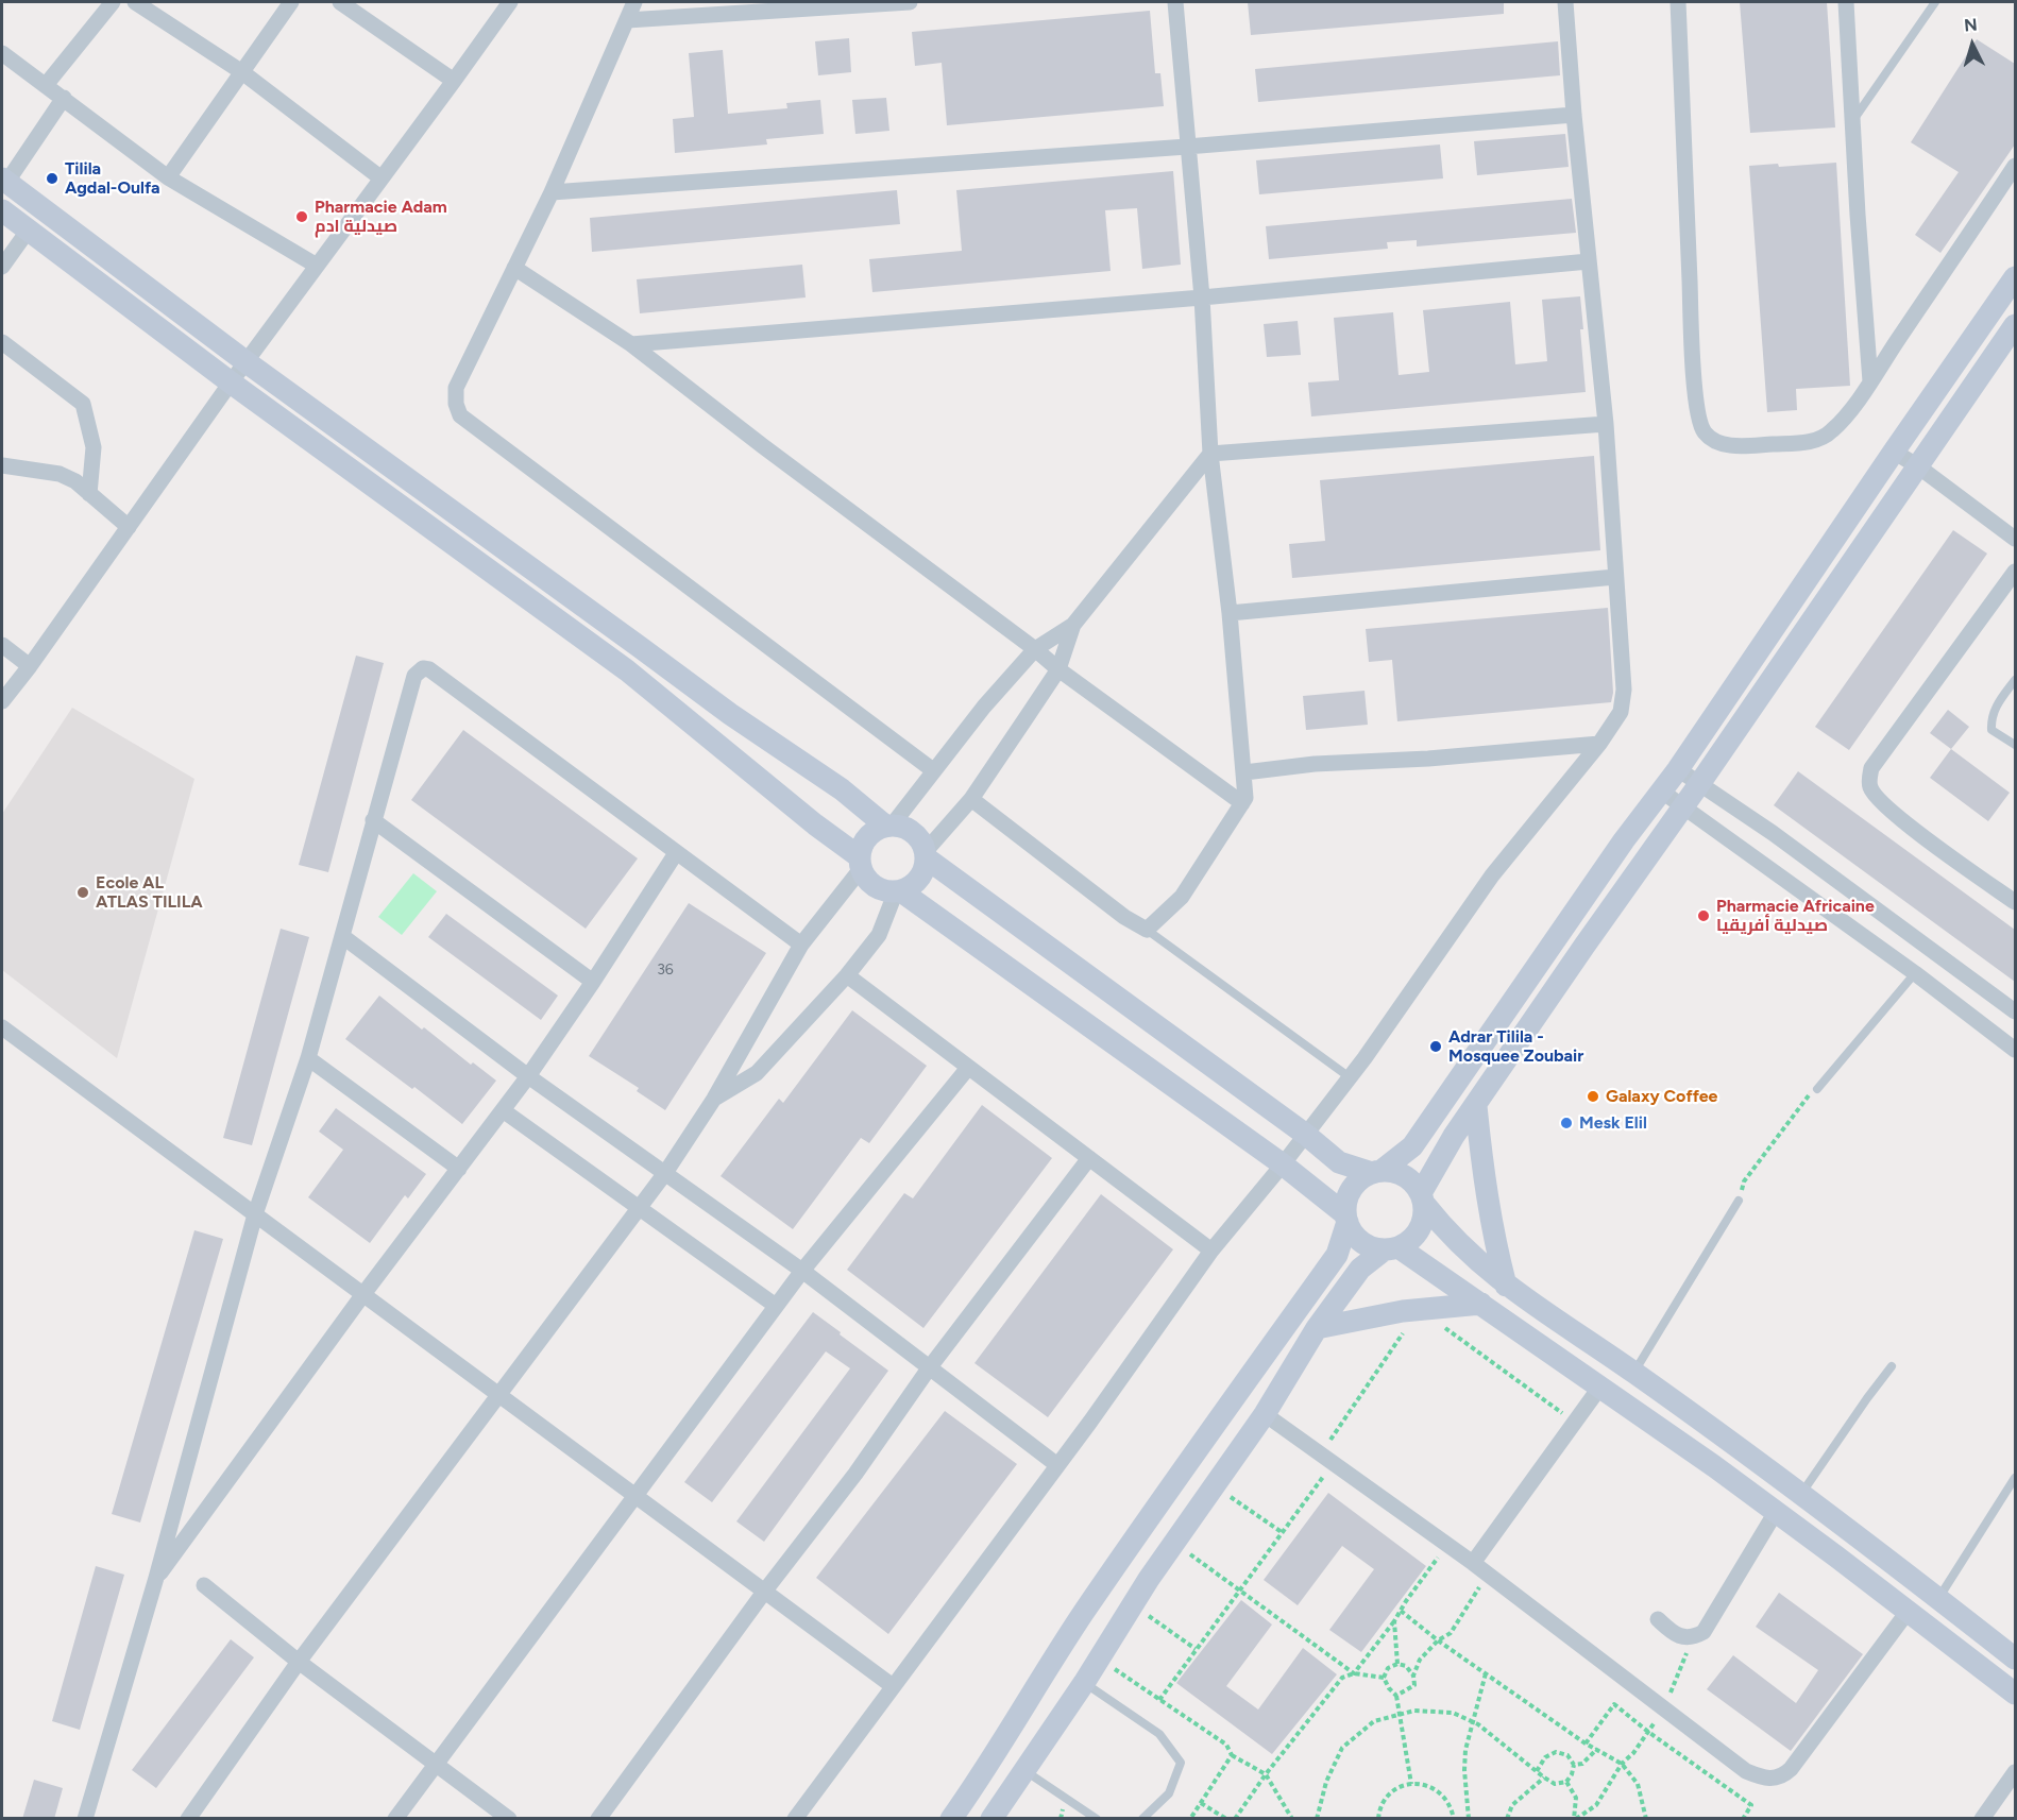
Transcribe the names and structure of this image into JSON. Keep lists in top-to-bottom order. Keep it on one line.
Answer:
{"places":["Tilila Agdal-Oulfa","Pharmacie Adam صيدلية ادم","Ecole AL ATLAS TILILA","Pharmacie Africaine صيدلية أفريقيا","Adrar Tilila - Mosquee Zoubair","Galaxy Coffee","Mesk Elil"],"house_numbers":["36"],"north":"top"}
